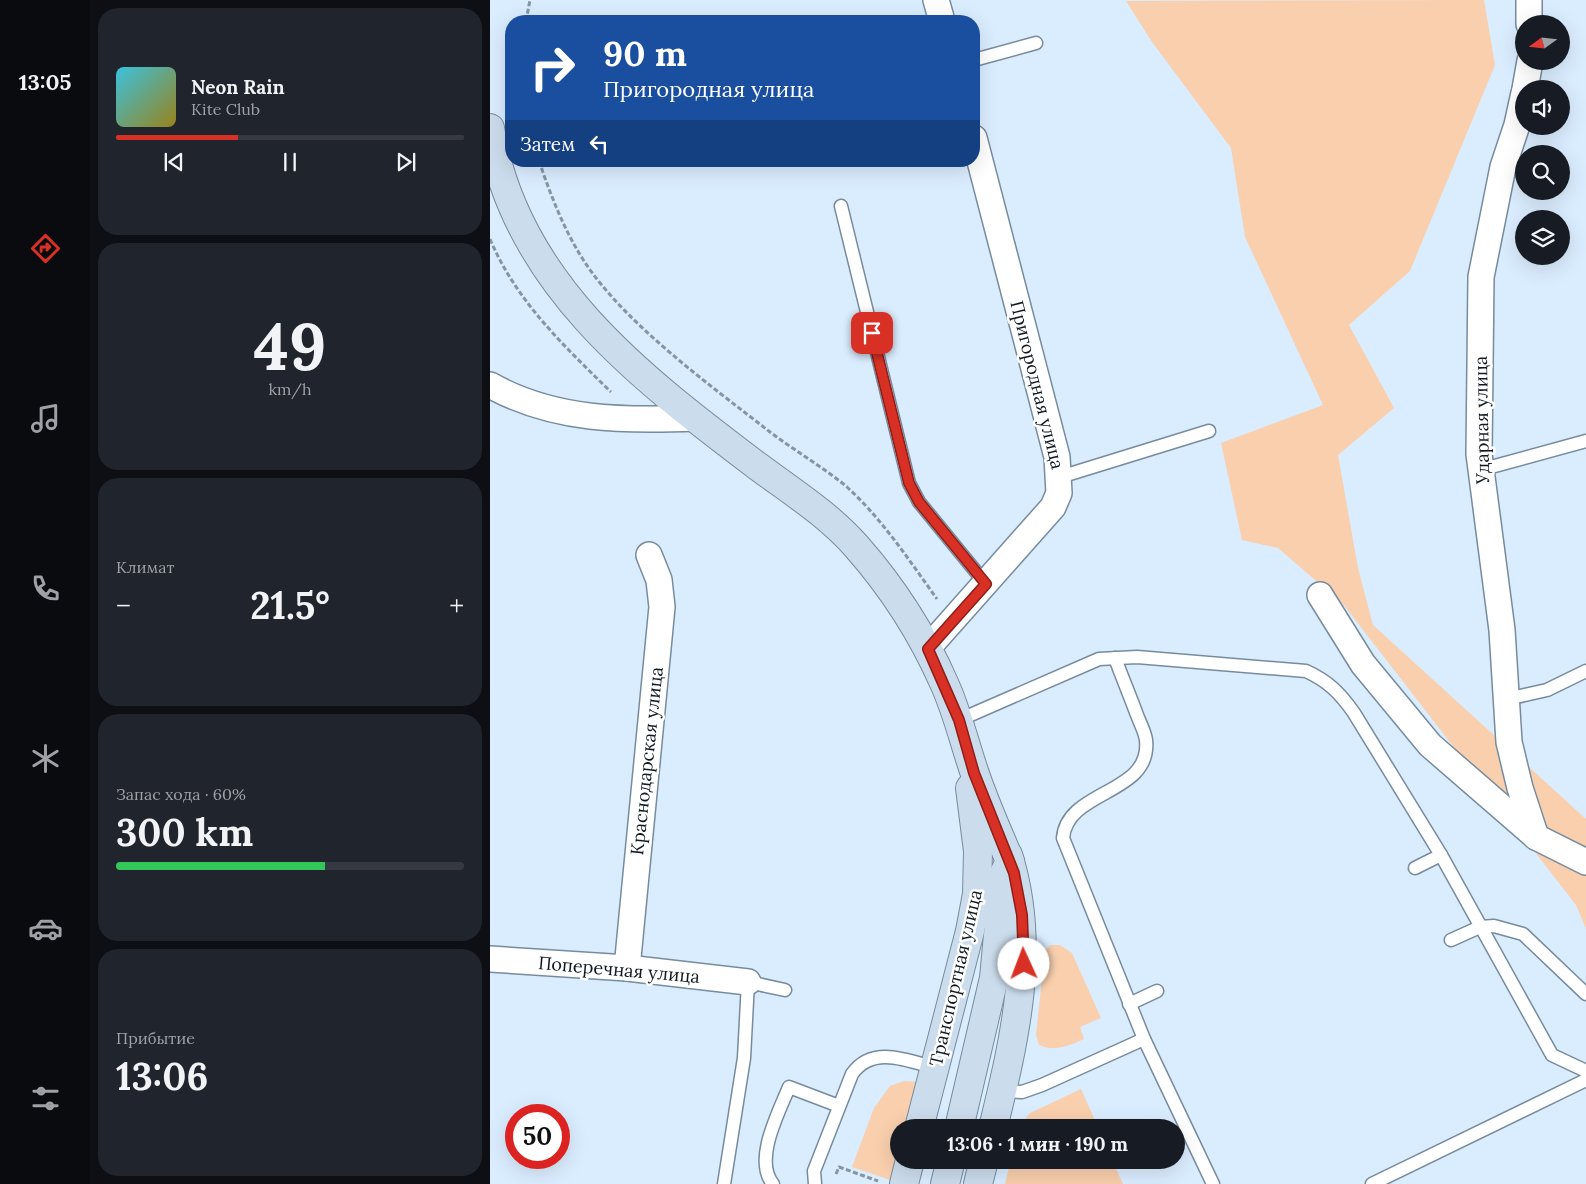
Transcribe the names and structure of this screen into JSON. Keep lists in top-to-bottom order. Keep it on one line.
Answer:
{"streets":{"main road":["Транспортная улица"],"street":["Пригородная улица","Ударная улица","Краснодарская улица","Поперечная улица"]},"crossings":[["Пригородная улица","Транспортная улица"],["Краснодарская улица","Поперечная улица"]],"north":"left","page":{"tabs":"13:05","turn":["90 m","Пригородная улица"],"song":["Neon Rain","Kite Club"],"then":"Затем","tile":[["49","km/h"],"Климат",["Запас хода · 60%","300 km"],["Прибытие","13:06"]],"heat":["−","21.5°","+"],"limit":"50","trip":"13:06 · 1 мин · 190 m"}}
